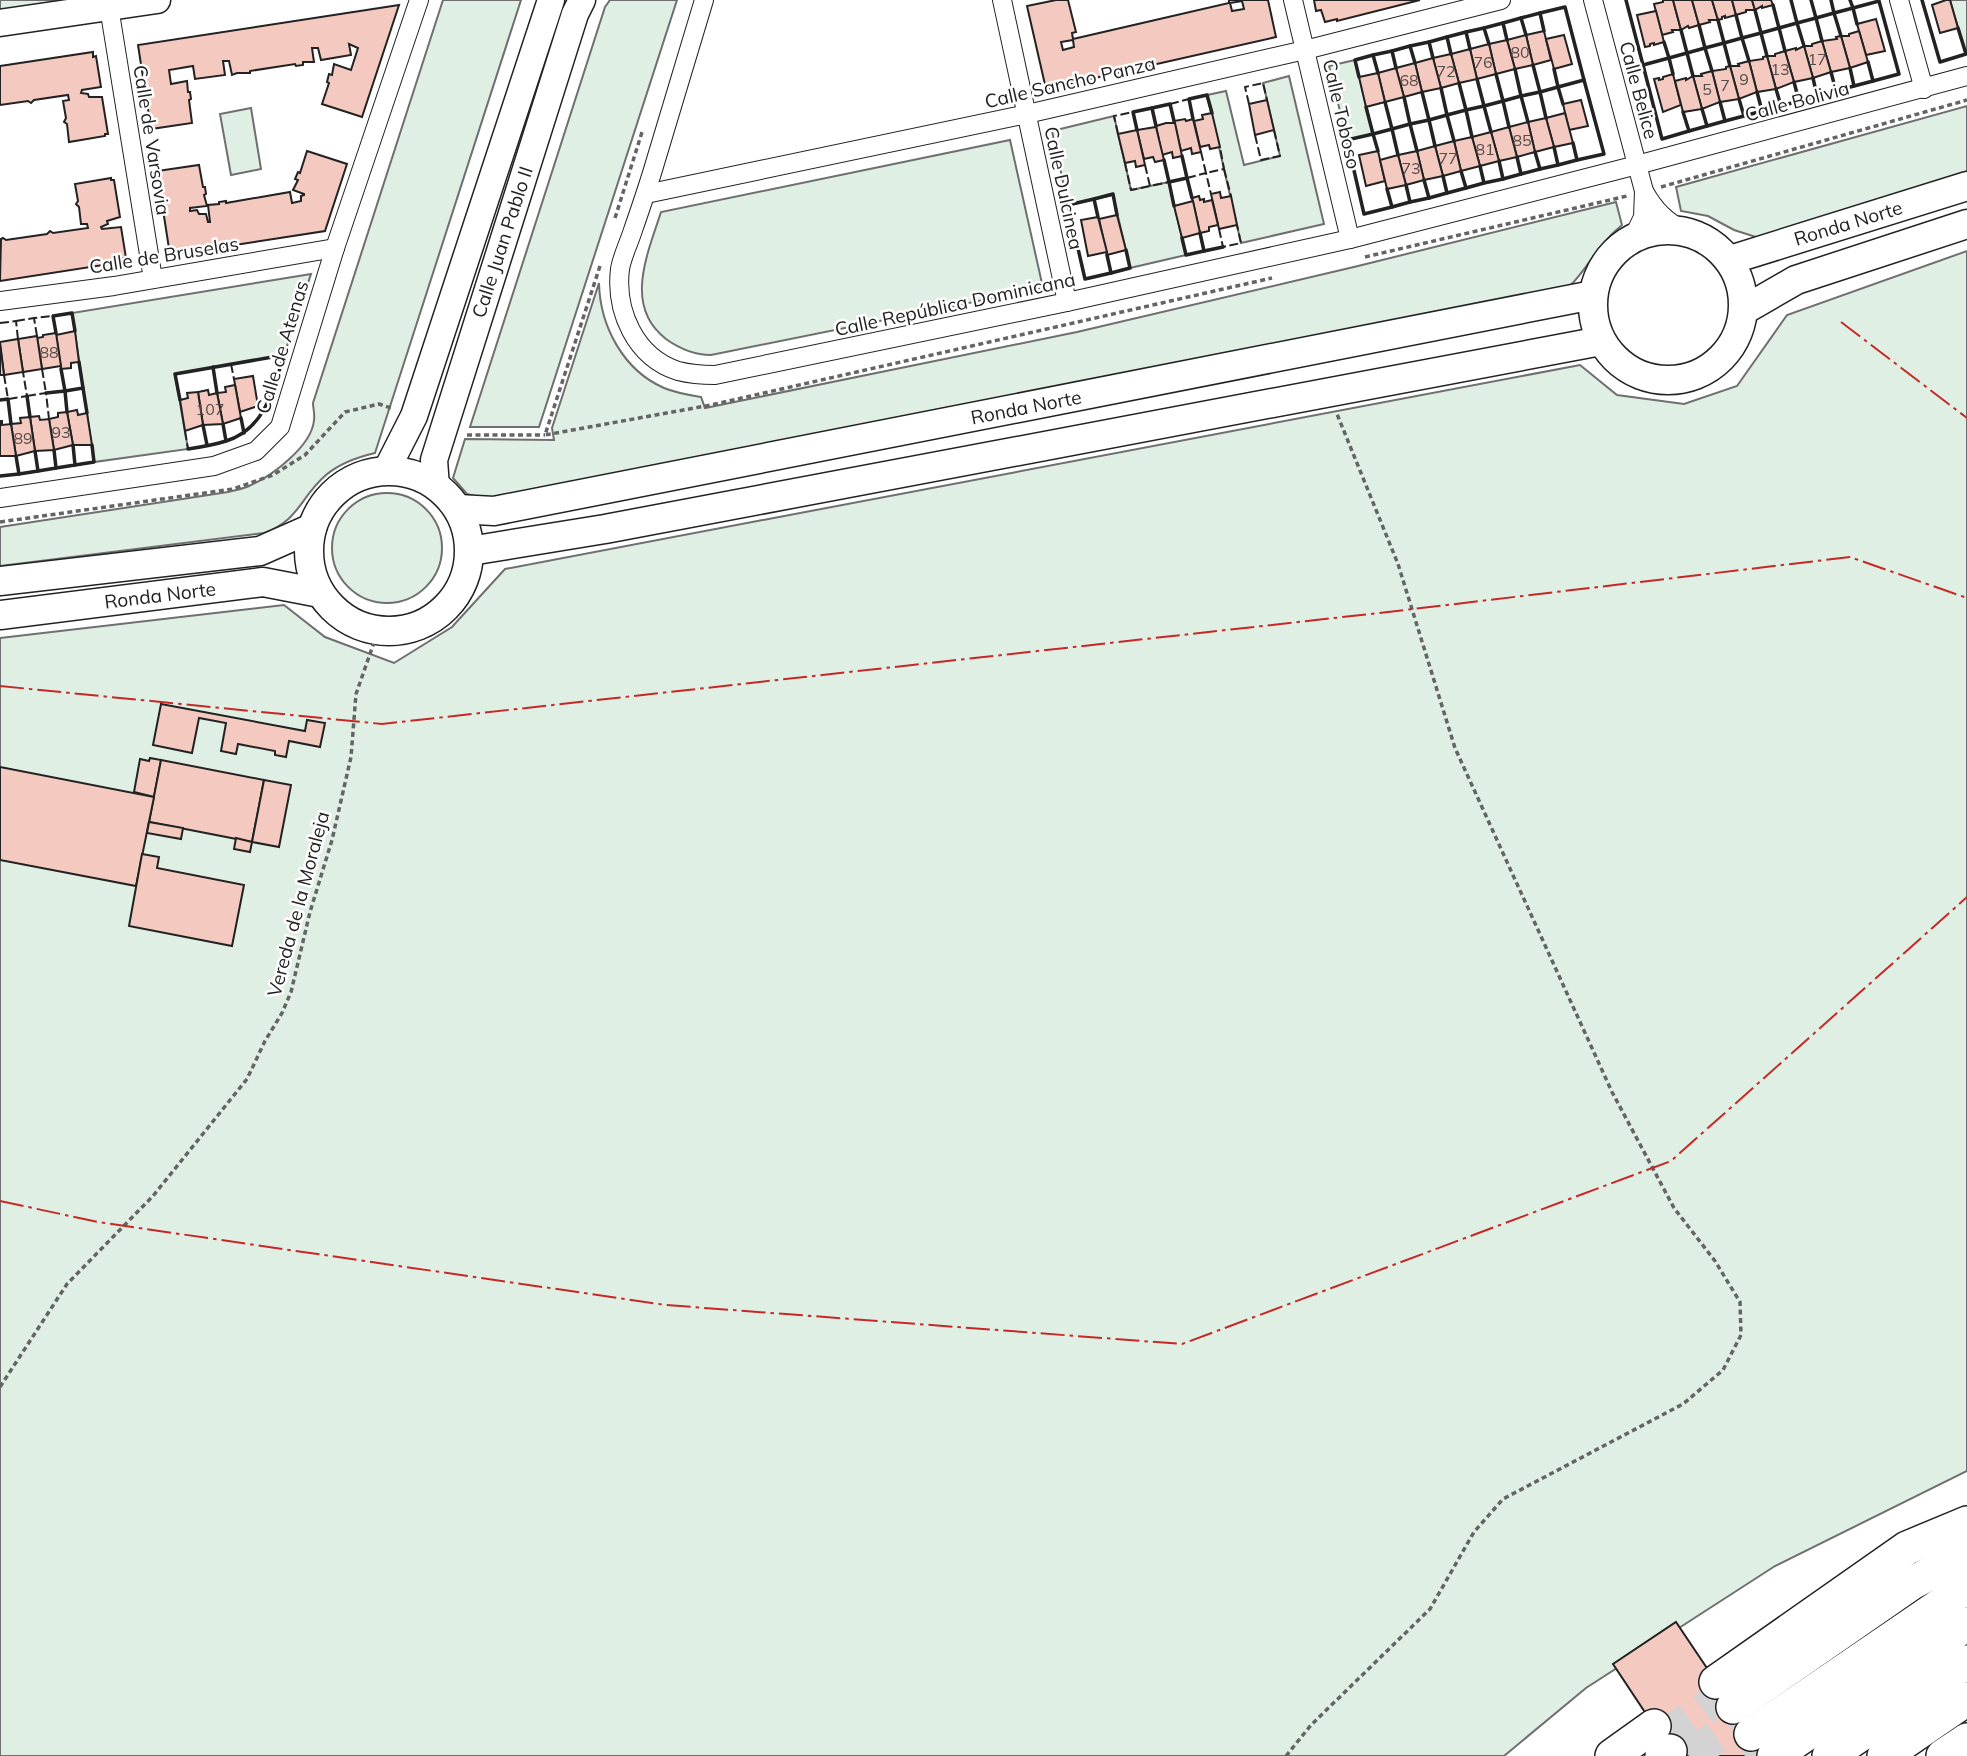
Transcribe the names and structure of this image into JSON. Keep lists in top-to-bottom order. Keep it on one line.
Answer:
{"streets":{"main road":["Ronda Norte","Calle Juan Pablo II"],"street":["Calle Sancho Panza","Calle Belice","Calle Bolivia","Calle Toboso","Calle de Varsovia","Calle Dulcinea","Calle de Bruselas","Calle República Dominicana","Calle de Atenas"],"path":["Vereda de la Moraleja"]},"crossings":[["Calle Sancho Panza","Calle Toboso"],["Calle Sancho Panza","Calle Dulcinea"],["Calle Sancho Panza","Calle República Dominicana"],["Calle Belice","Calle Bolivia"],["Calle Belice","Ronda Norte"],["Calle Belice","Calle República Dominicana"],["Calle Bolivia","Calle República Dominicana"],["Calle Toboso","Calle República Dominicana"],["Calle de Varsovia","Calle de Bruselas"],["Calle Dulcinea","Calle República Dominicana"],["Ronda Norte","Calle Juan Pablo II"],["Ronda Norte","Vereda de la Moraleja"],["Calle Juan Pablo II","Vereda de la Moraleja"],["Calle de Bruselas","Calle de Atenas"]],"house_numbers":["80","17","76","13","72","9","68","7","5","85","81","77","73","88","107","93","89"]}
